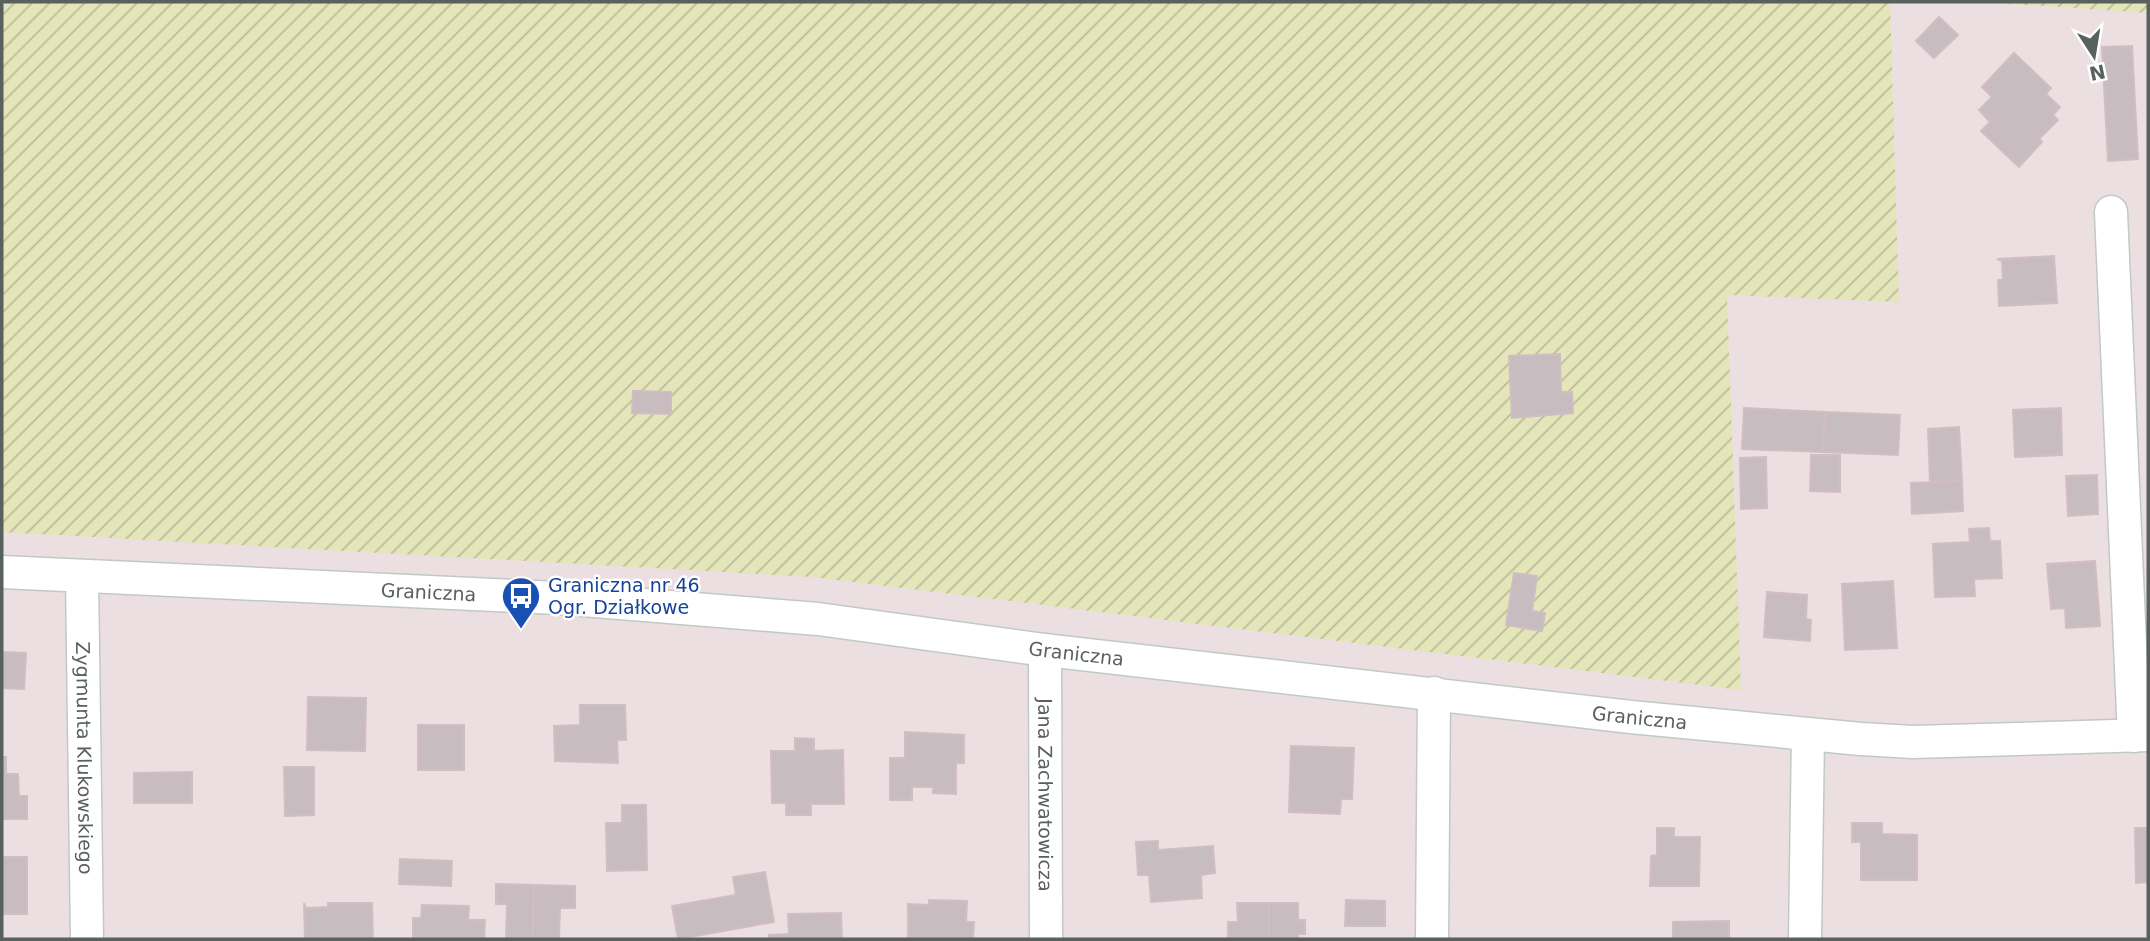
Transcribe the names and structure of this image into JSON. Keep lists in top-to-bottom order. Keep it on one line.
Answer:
{"streets":{"street":["Graniczna","Zygmunta Klukowskiego","Jana Zachwatowicza"]},"crossings":[["Graniczna","Zygmunta Klukowskiego"],["Graniczna","Jana Zachwatowicza"]],"places":{"bus stop":["Graniczna nr 46 Ogr. Działkowe"]},"north":"bottom"}
